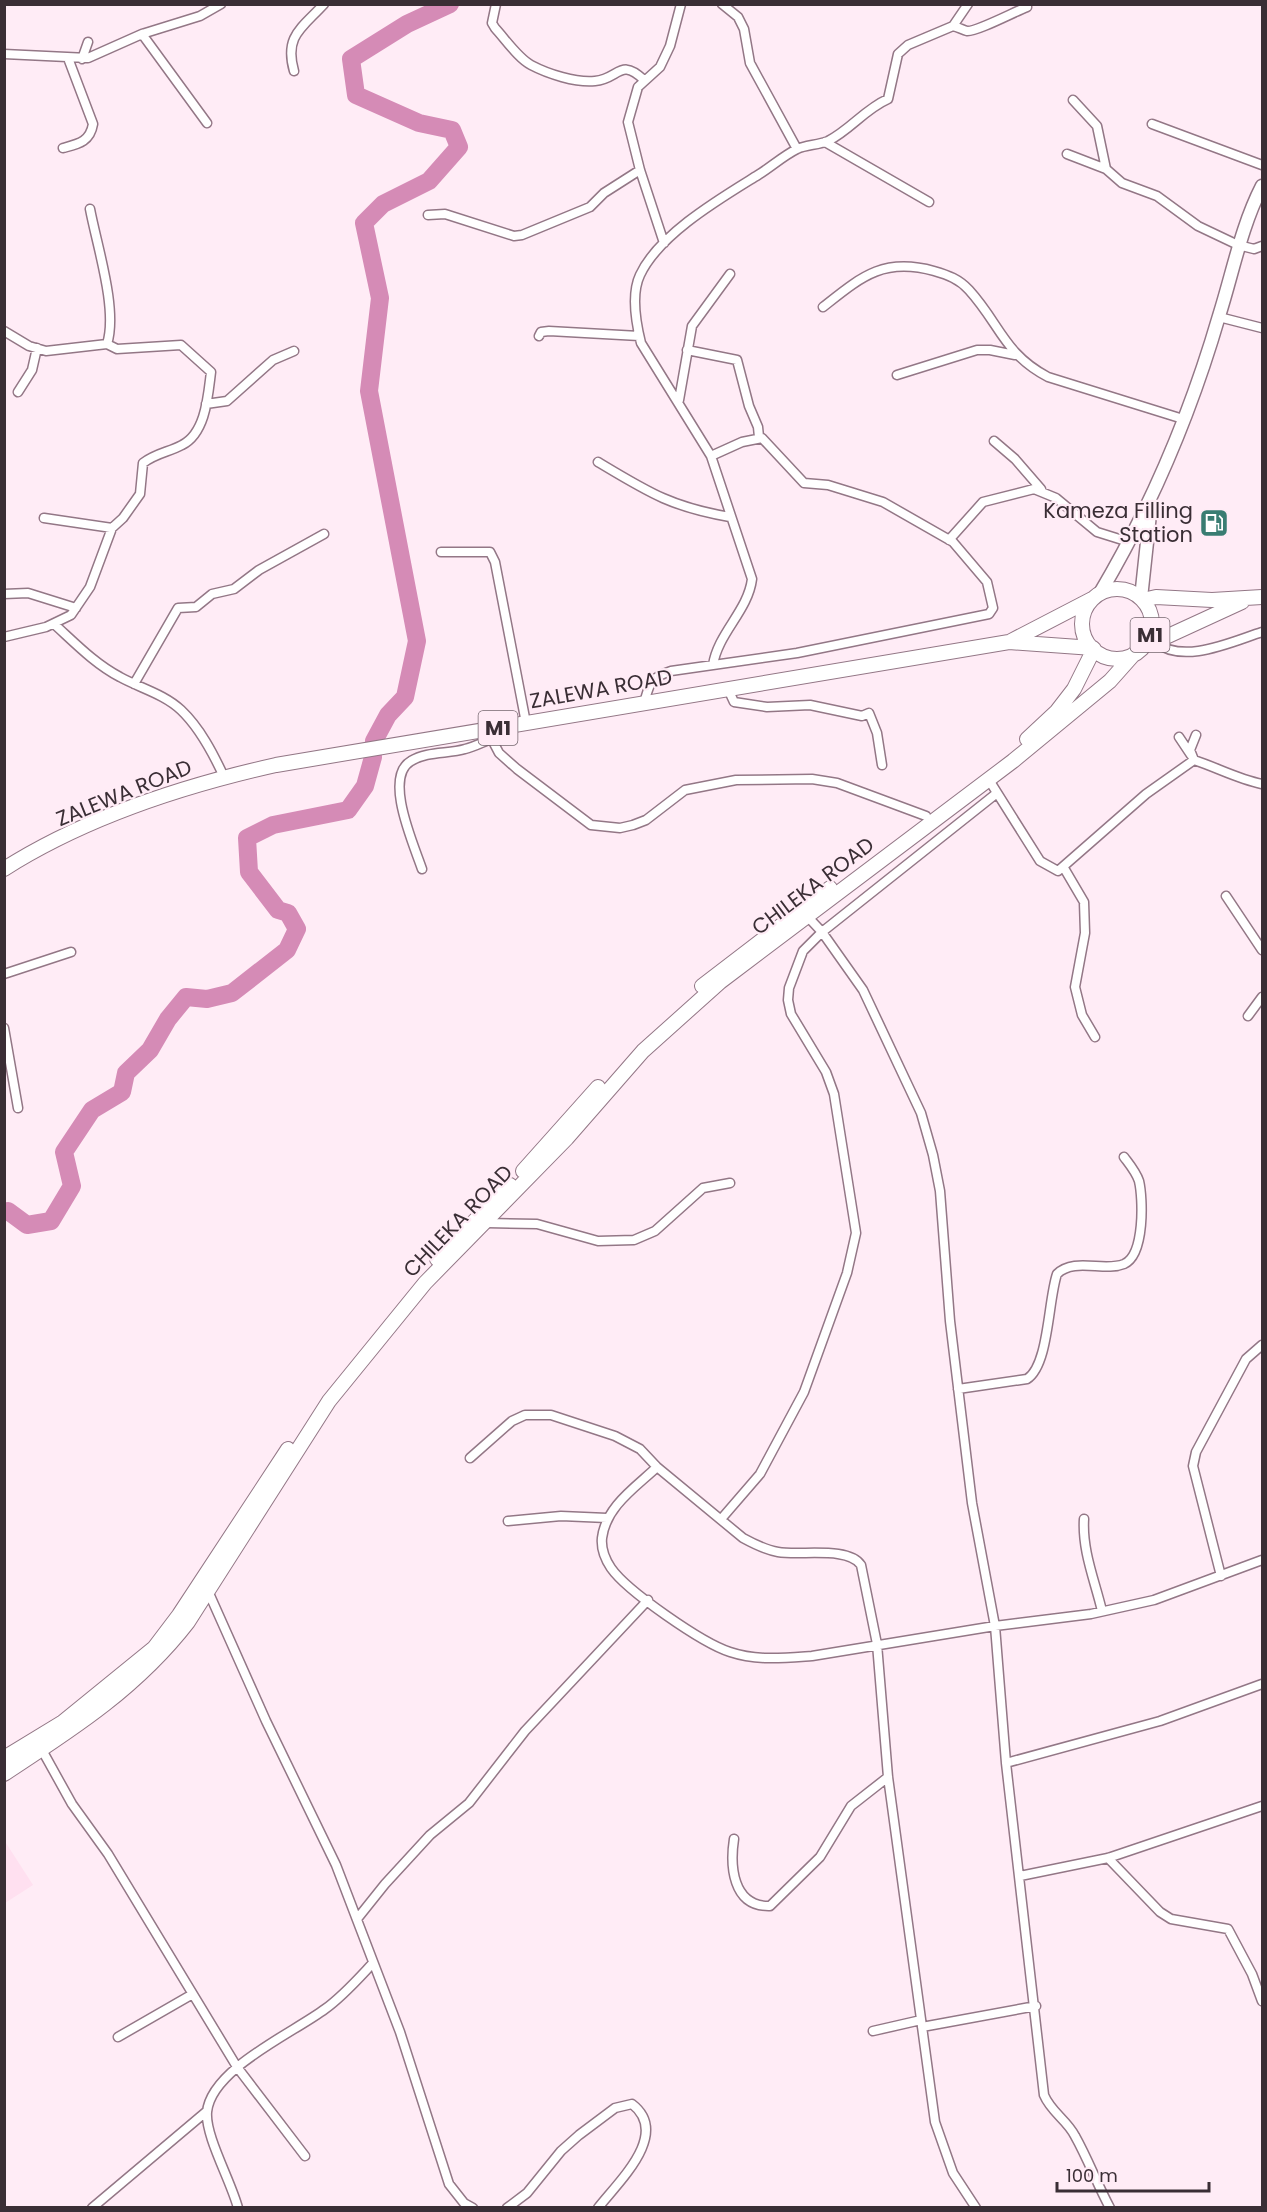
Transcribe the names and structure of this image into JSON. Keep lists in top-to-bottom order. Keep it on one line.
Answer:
{"streets":{"highway":["M1","ZALEWA ROAD","CHILEKA ROAD"]},"crossings":[["M1","ZALEWA ROAD"],["M1","CHILEKA ROAD"],["ZALEWA ROAD","CHILEKA ROAD"]],"places":{"fuel station":["Kameza Filling Station"]},"scale_bar":"100 m"}
